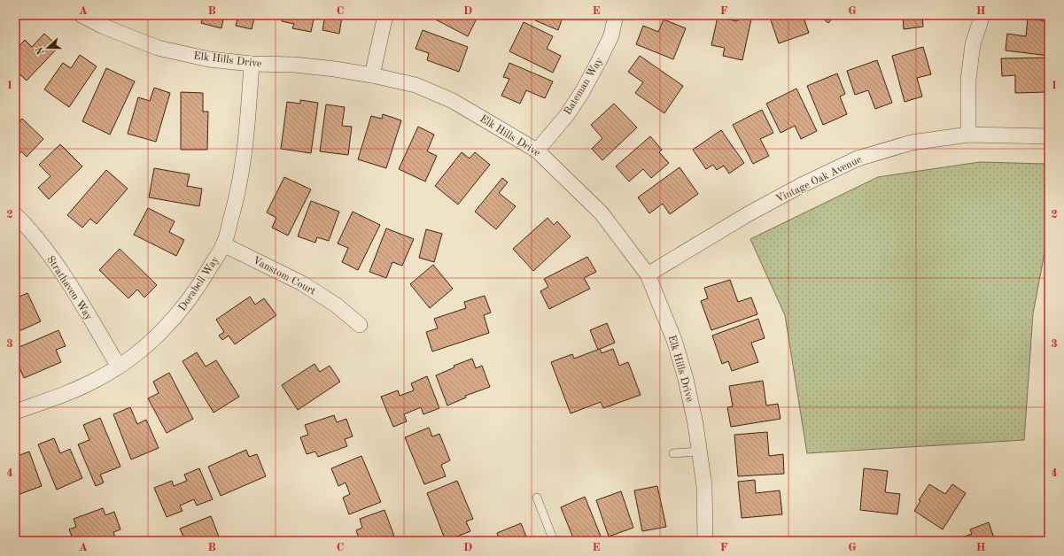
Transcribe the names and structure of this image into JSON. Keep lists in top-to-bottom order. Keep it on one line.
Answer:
{"streets":{"street":["Elk Hills Drive","Bateman Way","Vintage Oak Avenue","Vanstom Court","Dorabell Way","Strathaven Way"]},"crossings":[["Elk Hills Drive","Bateman Way"],["Elk Hills Drive","Vintage Oak Avenue"],["Elk Hills Drive","Dorabell Way"],["Vanstom Court","Dorabell Way"],["Dorabell Way","Strathaven Way"]],"north":"left","grid":{"columns":["A","B","C","D","E","F","G","H"],"rows":["1","2","3","4"]}}
